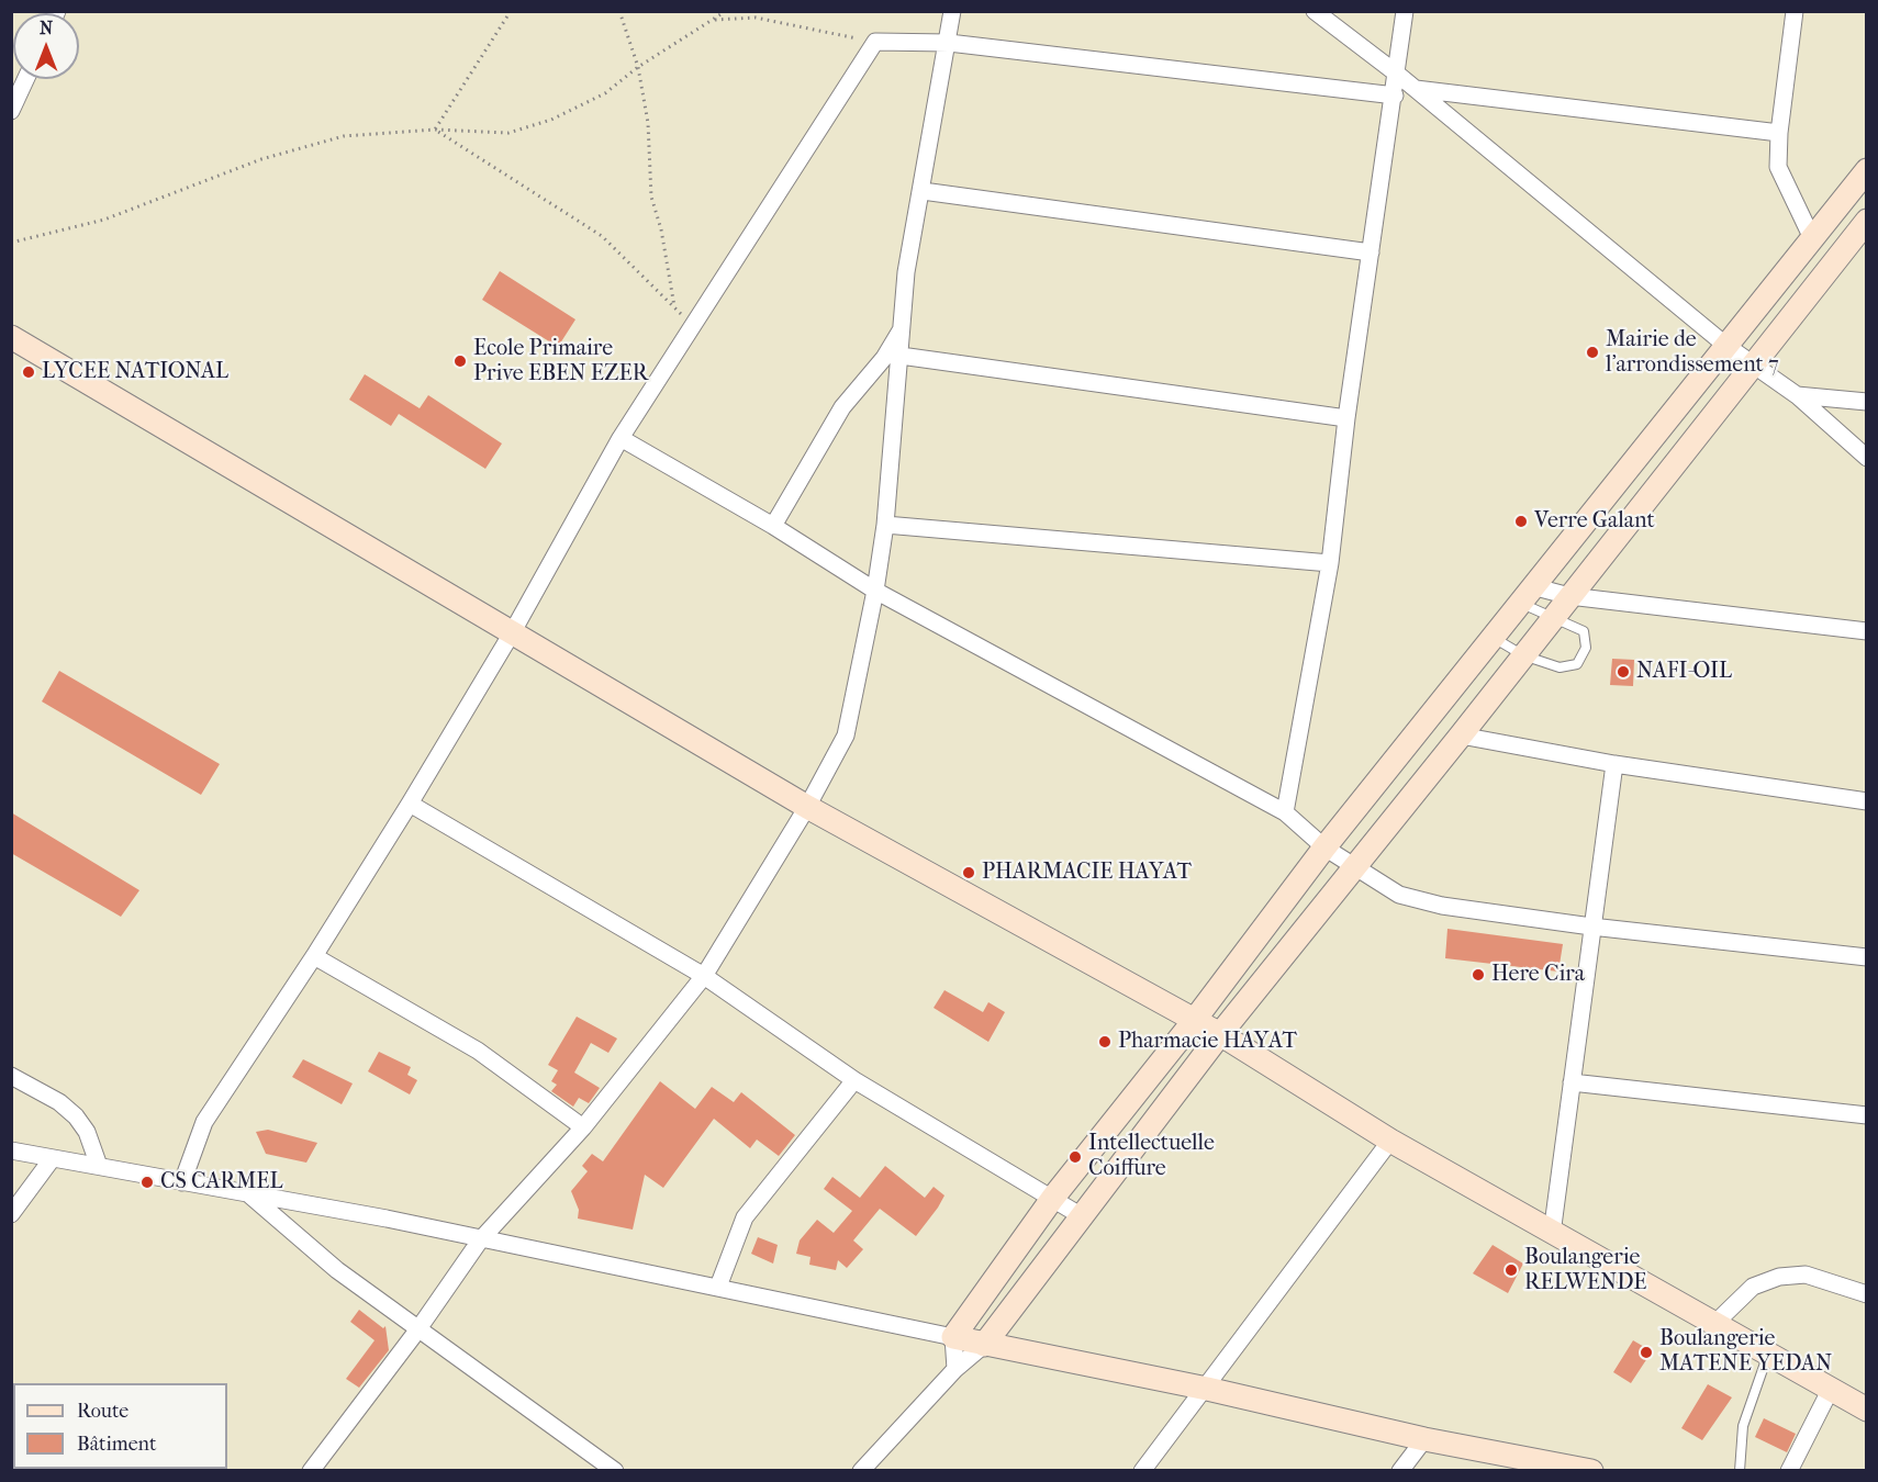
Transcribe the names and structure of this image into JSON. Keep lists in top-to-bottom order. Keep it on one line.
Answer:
{"places":["Mairie de l'arrondissement 7","Ecole Primaire Prive EBEN EZER","LYCEE NATIONAL","Verre Galant","NAFI-OIL","PHARMACIE HAYAT","Here Cira","Pharmacie HAYAT","Intellectuelle Coiffure","CS CARMEL","Boulangerie RELWENDE","Boulangerie MATENE YEDAN"],"legend":["Route","Bâtiment"],"north":"top"}
